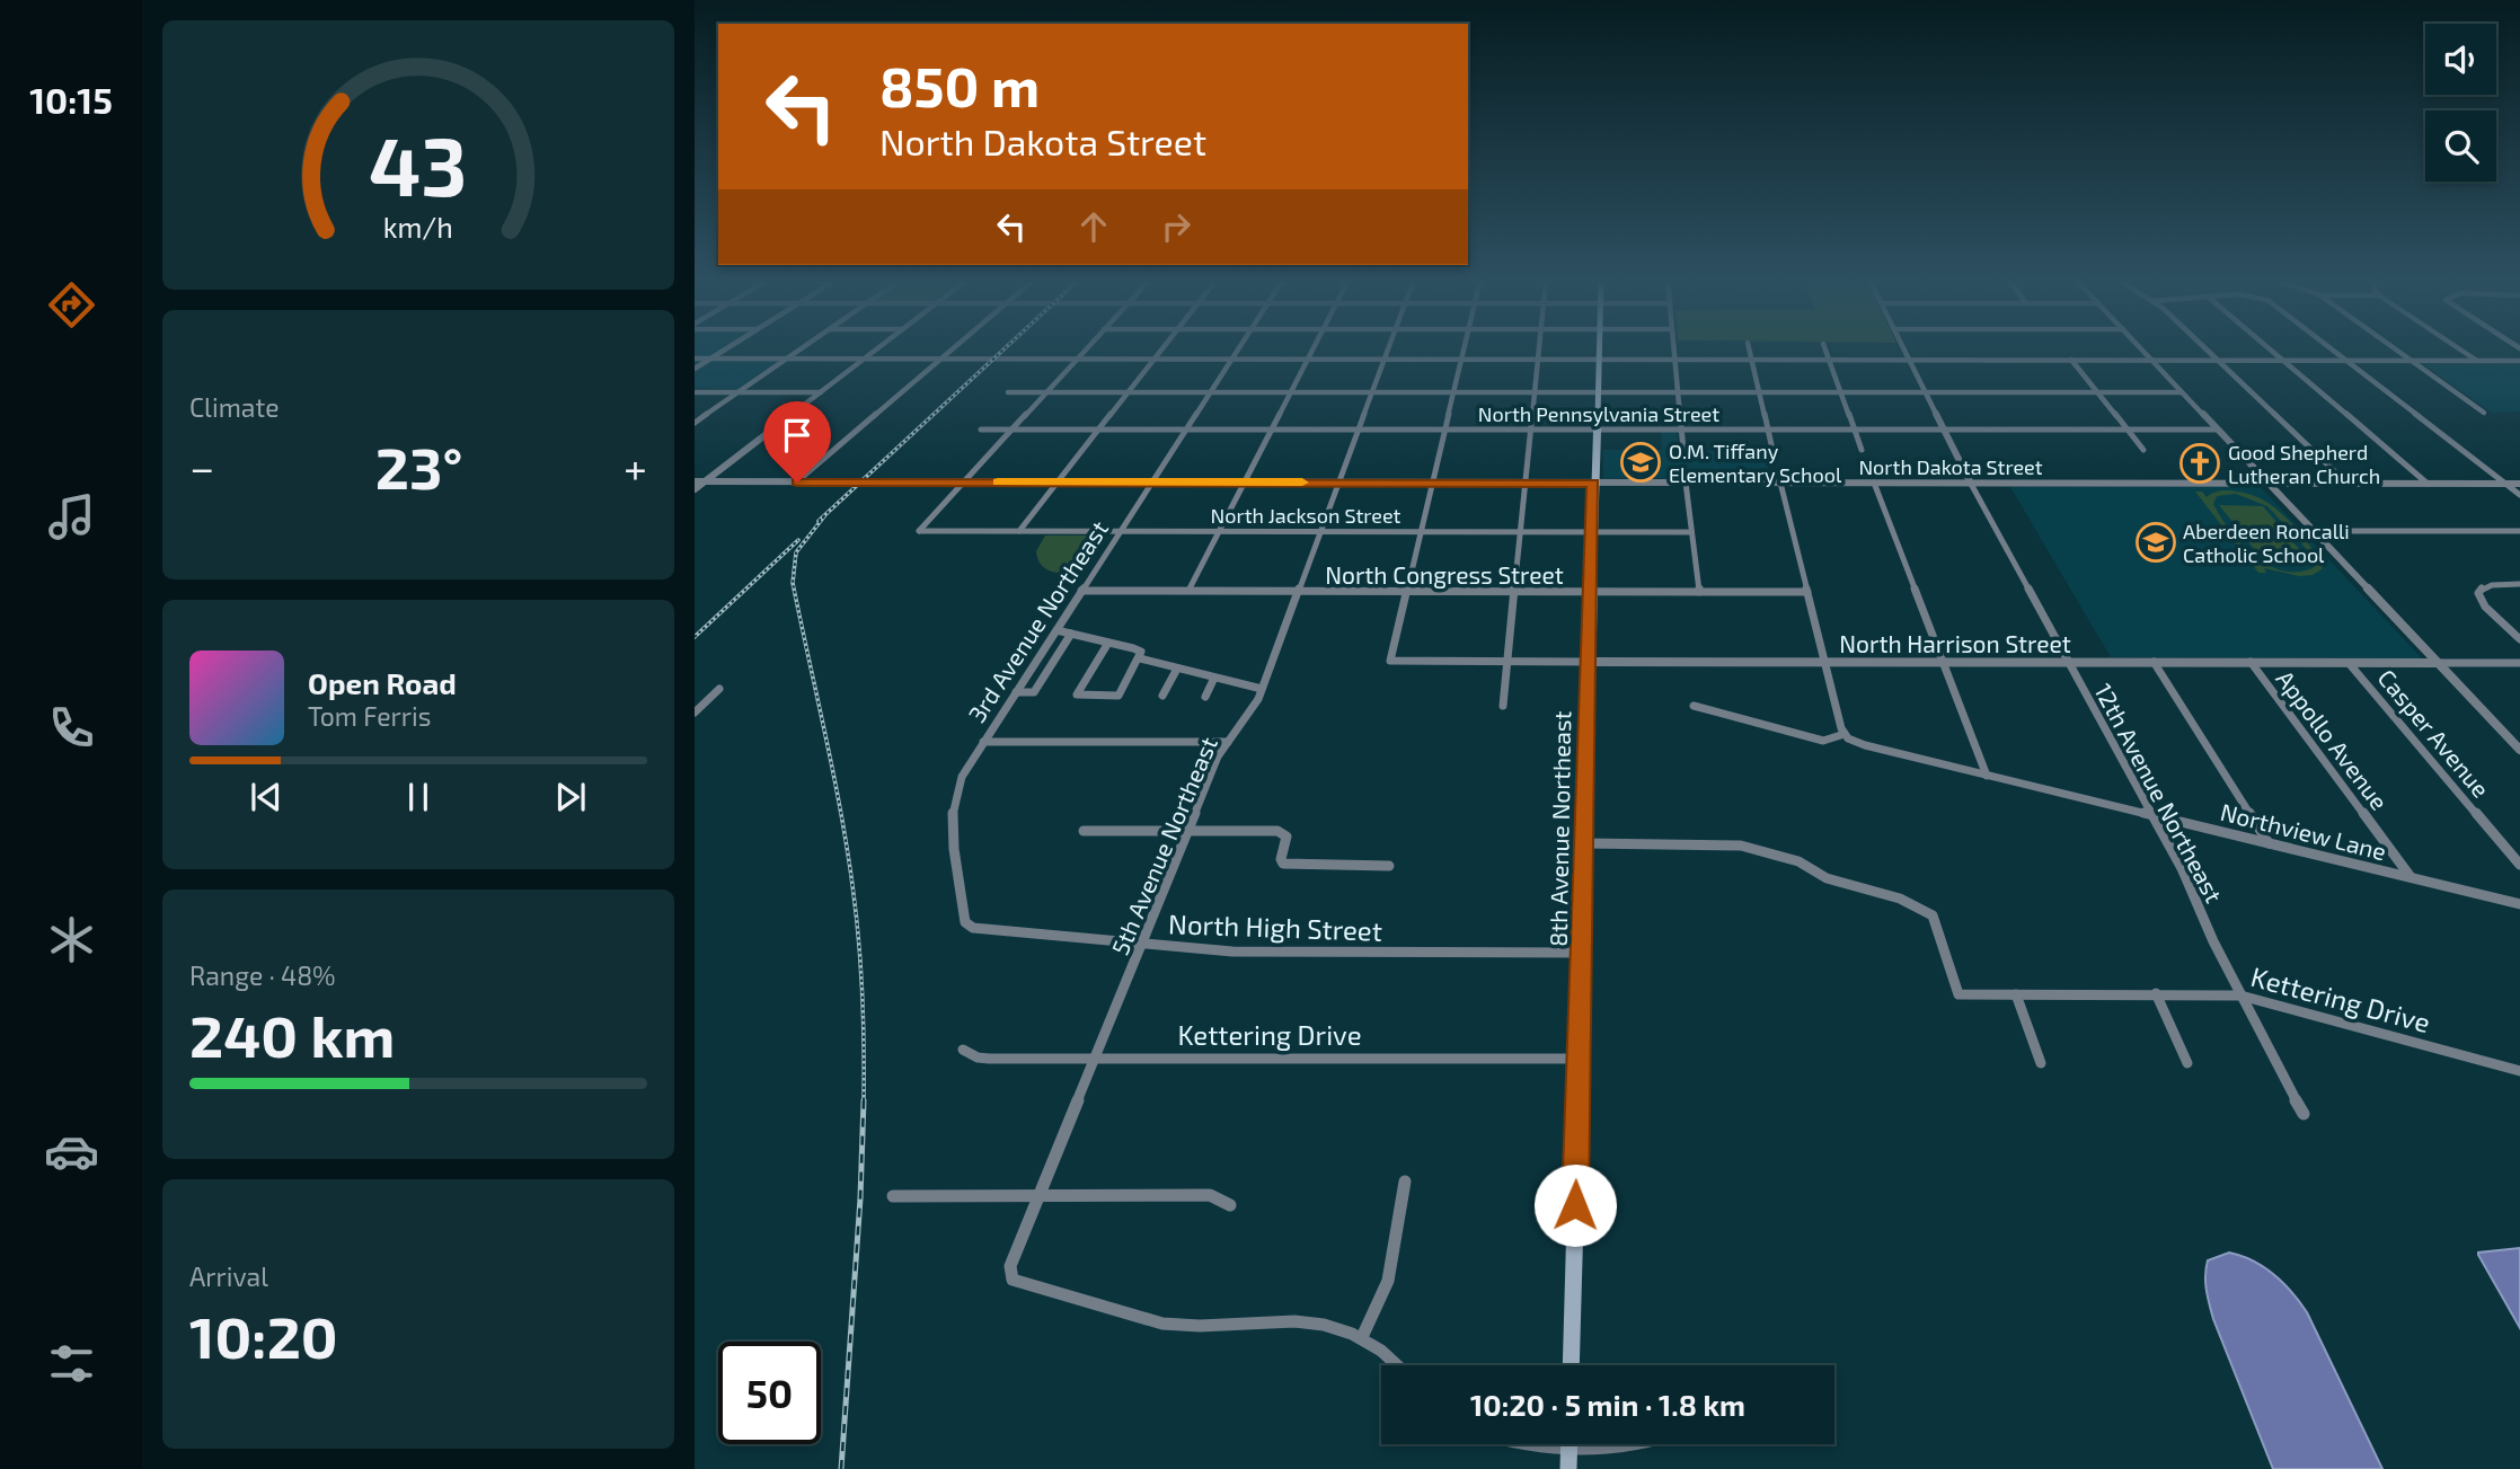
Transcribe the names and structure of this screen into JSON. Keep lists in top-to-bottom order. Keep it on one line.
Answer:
{"streets":{"main road":["8th Avenue Northeast"],"street":["North Pennsylvania Street","North Dakota Street","North Jackson Street","North Congress Street","3rd Avenue Northeast","North Harrison Street","Casper Avenue","Appollo Avenue","12th Avenue Northeast","Northview Lane","5th Avenue Northeast","North High Street","Kettering Drive"]},"crossings":[["North Pennsylvania Street","3rd Avenue Northeast"],["North Pennsylvania Street","12th Avenue Northeast"],["North Pennsylvania Street","8th Avenue Northeast"],["North Pennsylvania Street","5th Avenue Northeast"],["North Dakota Street","North Jackson Street"],["North Dakota Street","3rd Avenue Northeast"],["North Dakota Street","12th Avenue Northeast"],["North Dakota Street","8th Avenue Northeast"],["North Dakota Street","5th Avenue Northeast"],["North Jackson Street","3rd Avenue Northeast"],["North Jackson Street","8th Avenue Northeast"],["North Jackson Street","5th Avenue Northeast"],["North Congress Street","3rd Avenue Northeast"],["North Congress Street","North Harrison Street"],["North Congress Street","8th Avenue Northeast"],["North Congress Street","5th Avenue Northeast"],["3rd Avenue Northeast","North High Street"],["North Harrison Street","Casper Avenue"],["North Harrison Street","Appollo Avenue"],["North Harrison Street","12th Avenue Northeast"],["North Harrison Street","8th Avenue Northeast"],["Appollo Avenue","Northview Lane"],["12th Avenue Northeast","Northview Lane"],["12th Avenue Northeast","Kettering Drive"],["8th Avenue Northeast","North High Street"],["8th Avenue Northeast","Kettering Drive"],["5th Avenue Northeast","North High Street"],["5th Avenue Northeast","Kettering Drive"]],"places":{"school or university":["O.M. Tiffany Elementary School","Aberdeen Roncalli Catholic School"],"church":["Good Shepherd Lutheran Church"]},"page":{"tabs":"10:15","turn":["850 m","North Dakota Street"],"tile":["Climate",["Range · 48%","240 km"],["Arrival","10:20"]],"heat":["−","23°","+"],"song":["Open Road","Tom Ferris"],"limit":"50","trip":"10:20 · 5 min · 1.8 km","gauge":["43","km/h"]}}
